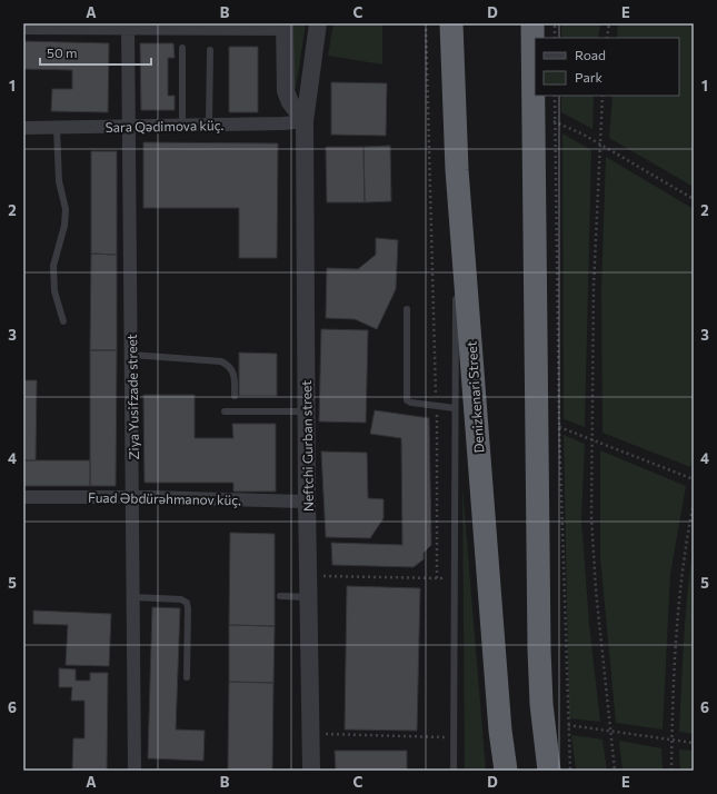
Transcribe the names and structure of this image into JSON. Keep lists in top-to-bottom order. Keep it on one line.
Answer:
{"streets":{"highway":["Denizkenari Street"],"street":["Sara Qədimova küç.","Ziya Yusifzade street","Neftchi Gurban street","Fuad Əbdürəhmanov küç."]},"crossings":[["Sara Qədimova küç.","Ziya Yusifzade street"],["Sara Qədimova küç.","Neftchi Gurban street"],["Ziya Yusifzade street","Fuad Əbdürəhmanov küç."],["Neftchi Gurban street","Fuad Əbdürəhmanov küç."]],"legend":["Road","Park"],"scale_bar":"50 m","grid":{"columns":["A","B","C","D","E"],"rows":["1","2","3","4","5","6"]}}
